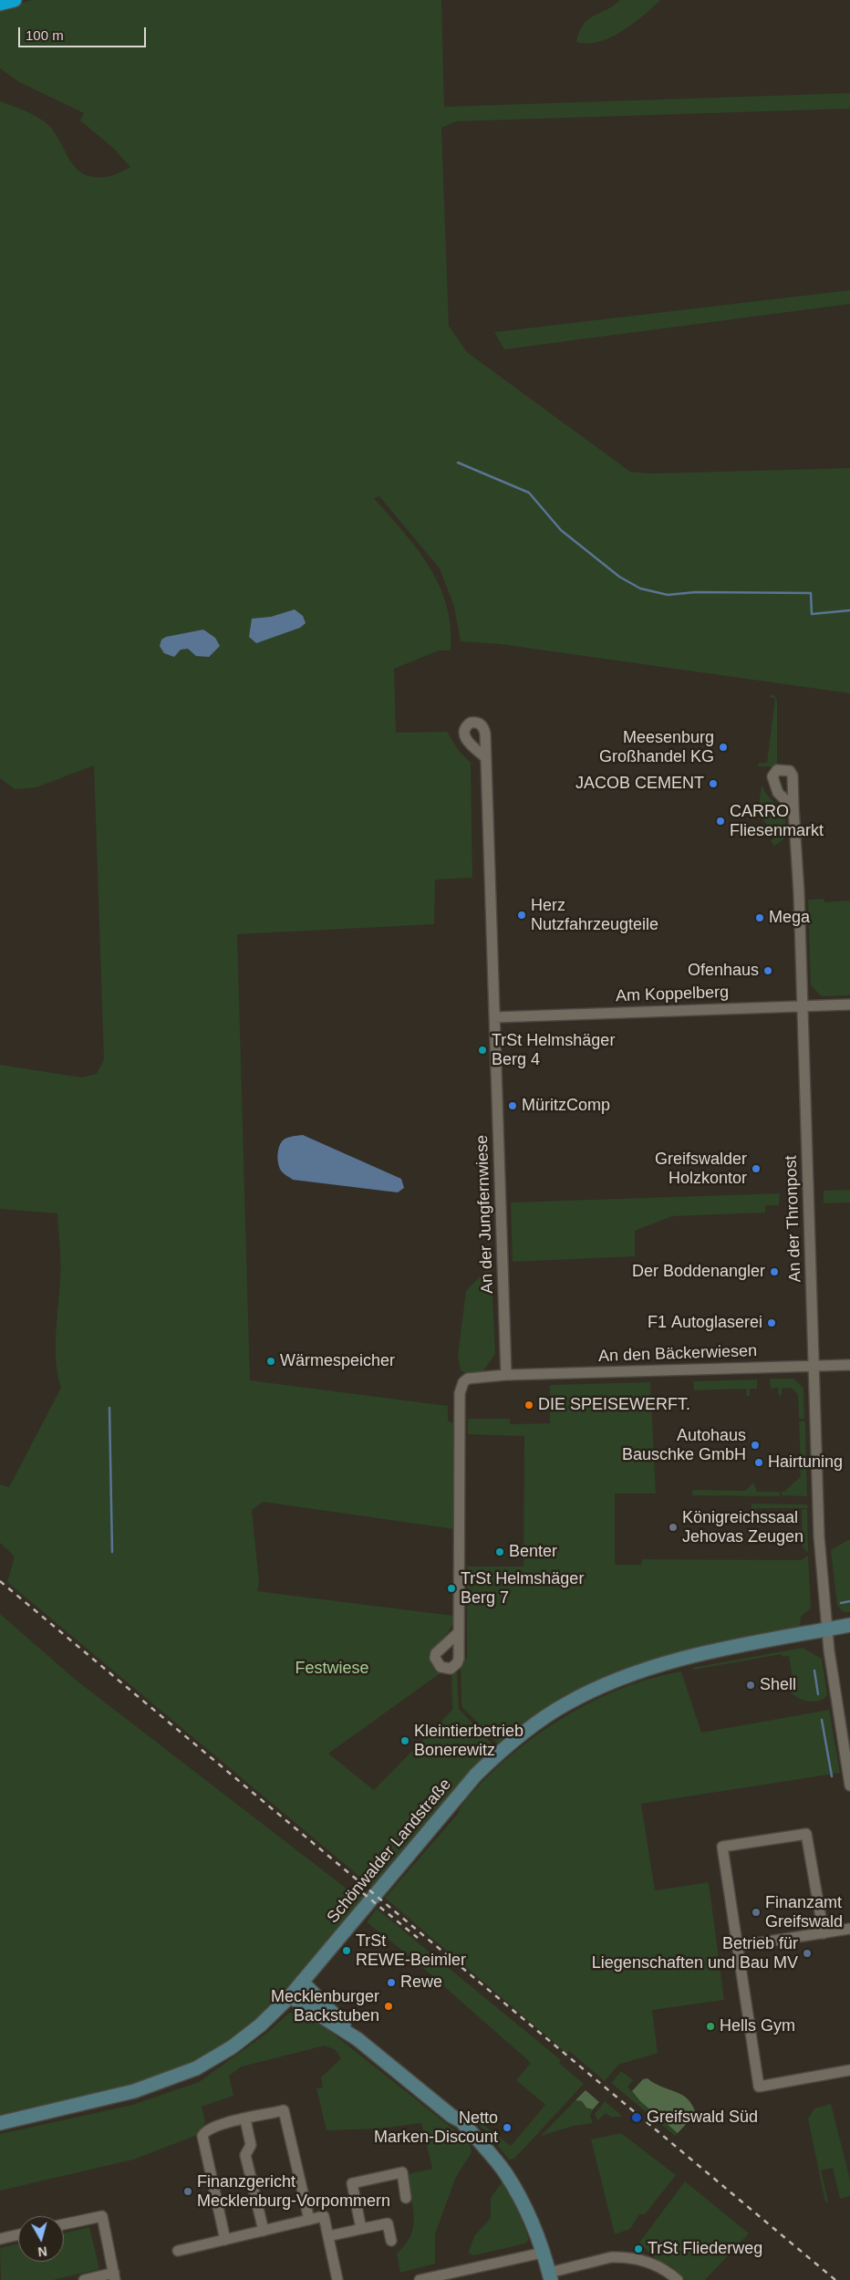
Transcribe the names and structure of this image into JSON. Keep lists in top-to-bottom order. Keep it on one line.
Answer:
{"streets":{"main road":["Schönwalder Landstraße"],"street":["Am Koppelberg","An der Jungfernwiese","An der Thronpost","An den Bäckerwiesen"]},"crossings":[["Am Koppelberg","An der Jungfernwiese"],["Am Koppelberg","An der Thronpost"],["An der Jungfernwiese","An den Bäckerwiesen"],["An der Thronpost","An den Bäckerwiesen"],["An der Thronpost","Schönwalder Landstraße"]],"parks":["Festwiese"],"places":["Meesenburg Großhandel KG","JACOB CEMENT","CARRO Fliesenmarkt","Herz Nutzfahrzeugteile","Mega","Ofenhaus","TrSt Helmshäger Berg 4","MüritzComp","Greifswalder Holzkontor","Der Boddenangler","F1 Autoglaserei","Wärmespeicher","DIE SPEISEWERFT.","Autohaus Bauschke GmbH","Hairtuning","Königreichssaal Jehovas Zeugen","Benter","TrSt Helmshäger Berg 7","Shell","Kleintierbetrieb Bonerewitz","Finanzamt Greifswald","TrSt REWE-Beimler","Betrieb für Liegenschaften und Bau MV","Rewe","Mecklenburger Backstuben","Hells Gym","Greifswald Süd","Netto Marken-Discount","Finanzgericht Mecklenburg-Vorpommern","TrSt Fliederweg"],"scale_bar":"100 m","north":"bottom"}
